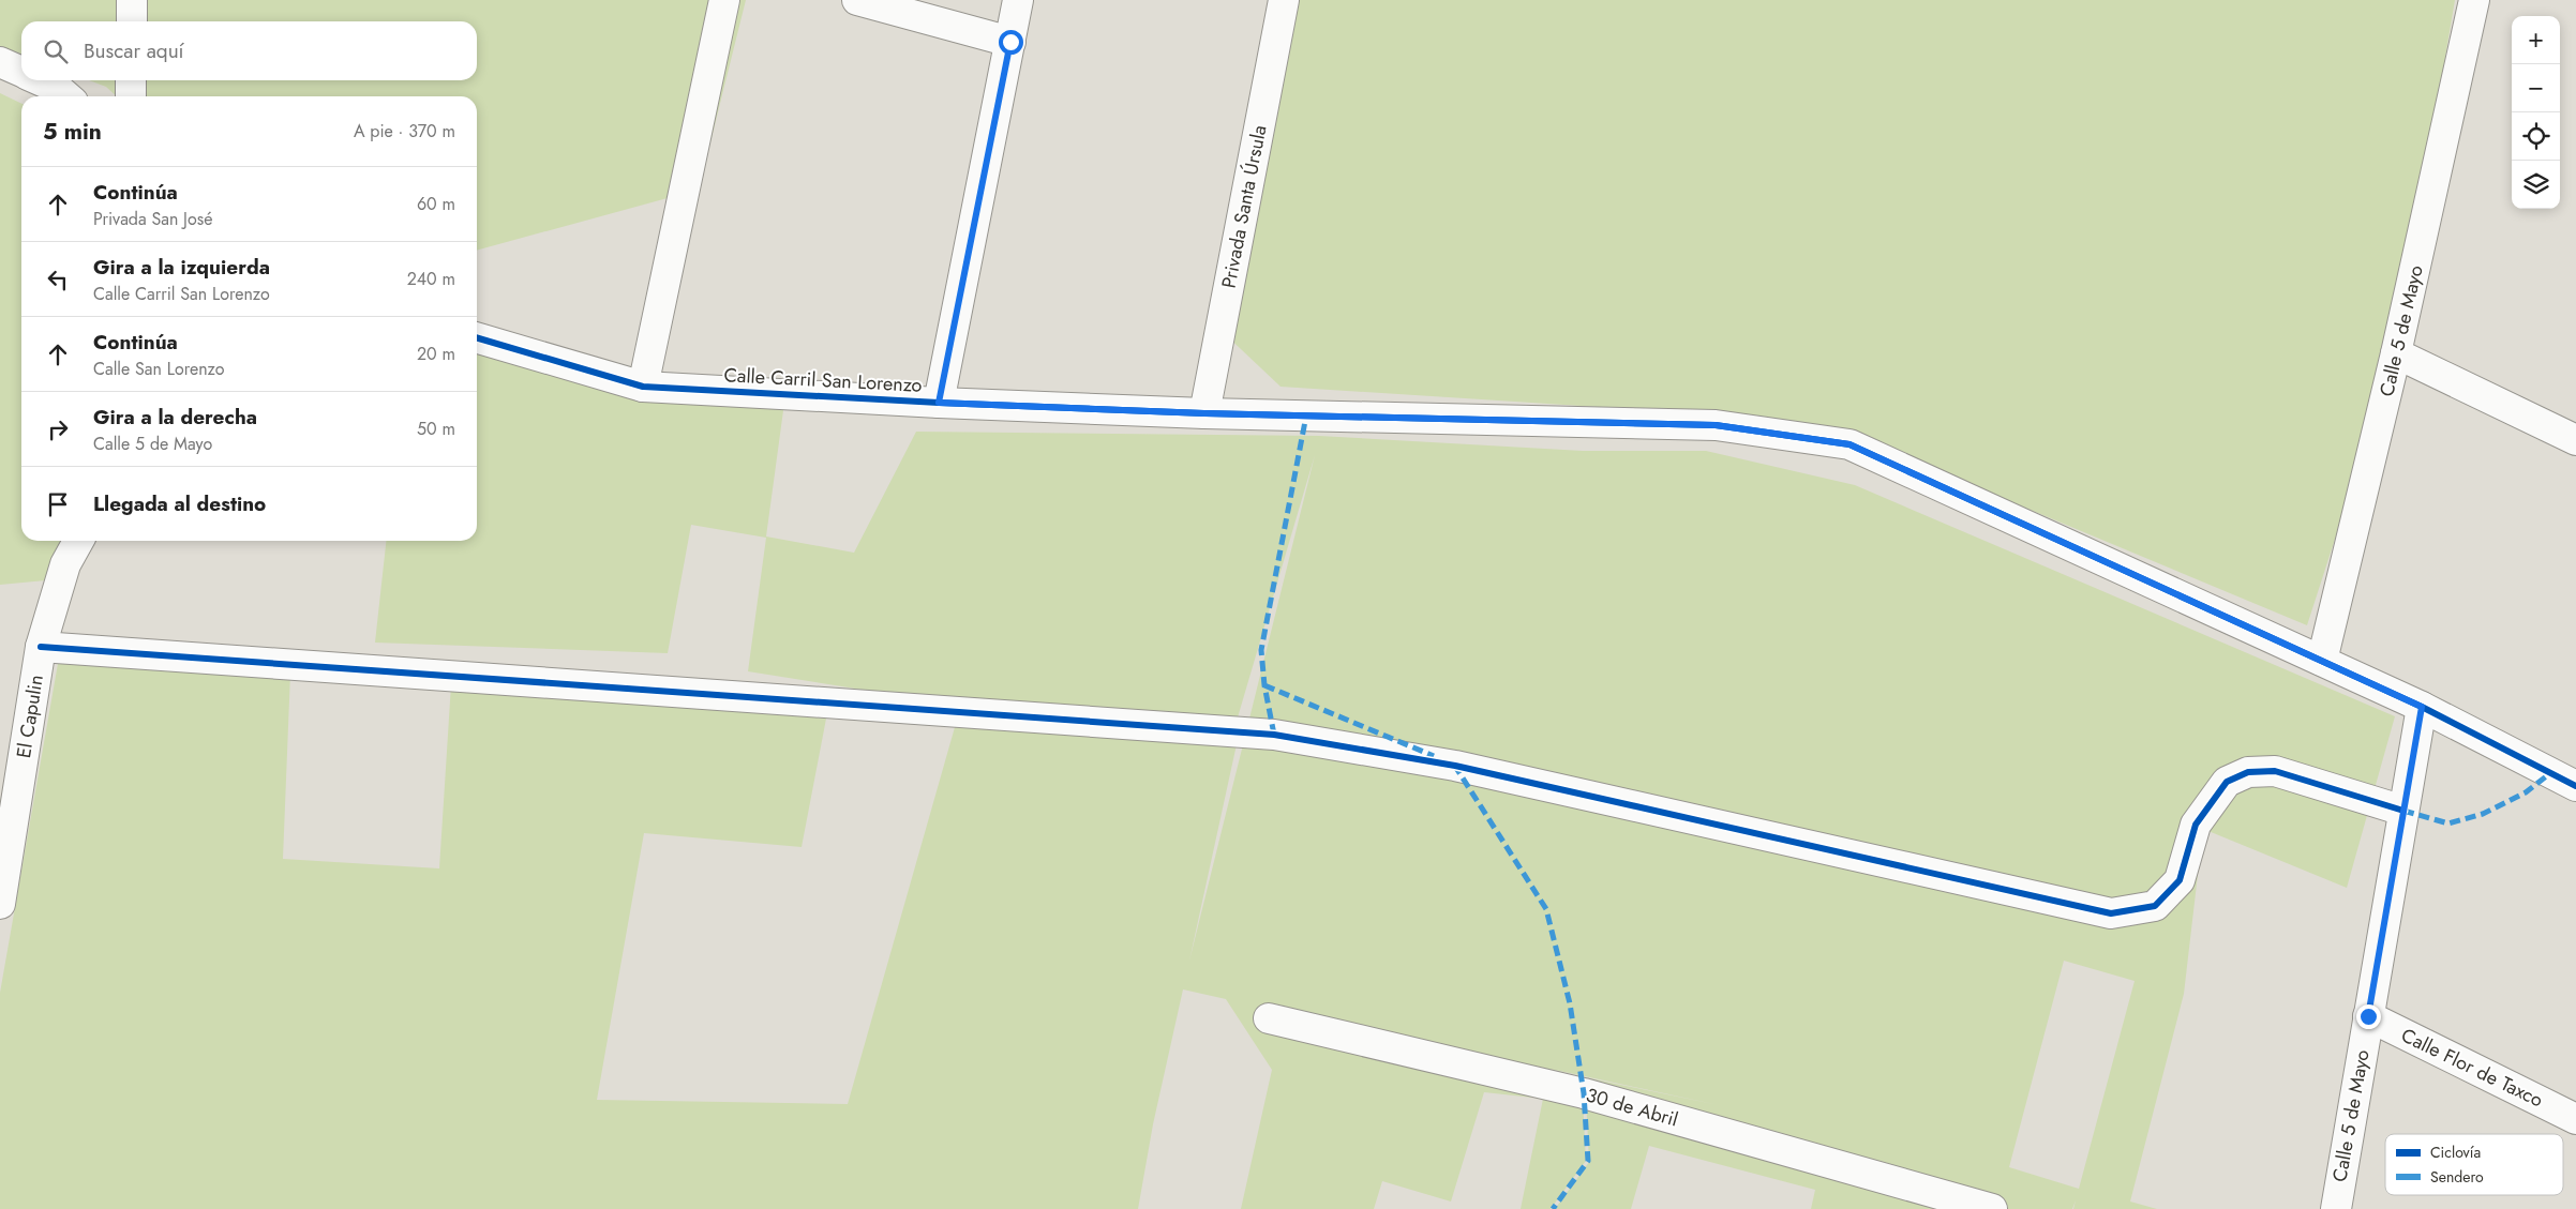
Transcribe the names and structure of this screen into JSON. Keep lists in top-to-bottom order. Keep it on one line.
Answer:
{"streets":{"street":["Privada Santa Úrsula","Calle 5 de Mayo","Calle Carril San Lorenzo","El Capulin","Calle Flor de Taxco","30 de Abril"]},"crossings":[["Privada Santa Úrsula","Calle Carril San Lorenzo"],["Calle 5 de Mayo","Calle Carril San Lorenzo"],["Calle 5 de Mayo","Calle Flor de Taxco"]],"legend":["Ciclovía","Sendero"],"page":{"map_buttons":["+","−"],"search":"Buscar aquí","heading":["5 min","A pie · 370 m"],"list":[["Continúa","Privada San José","60 m"],["Gira a la izquierda","Calle Carril San Lorenzo","240 m"],["Continúa","Calle San Lorenzo","20 m"],["Gira a la derecha","Calle 5 de Mayo","50 m"],"Llegada al destino"]}}
